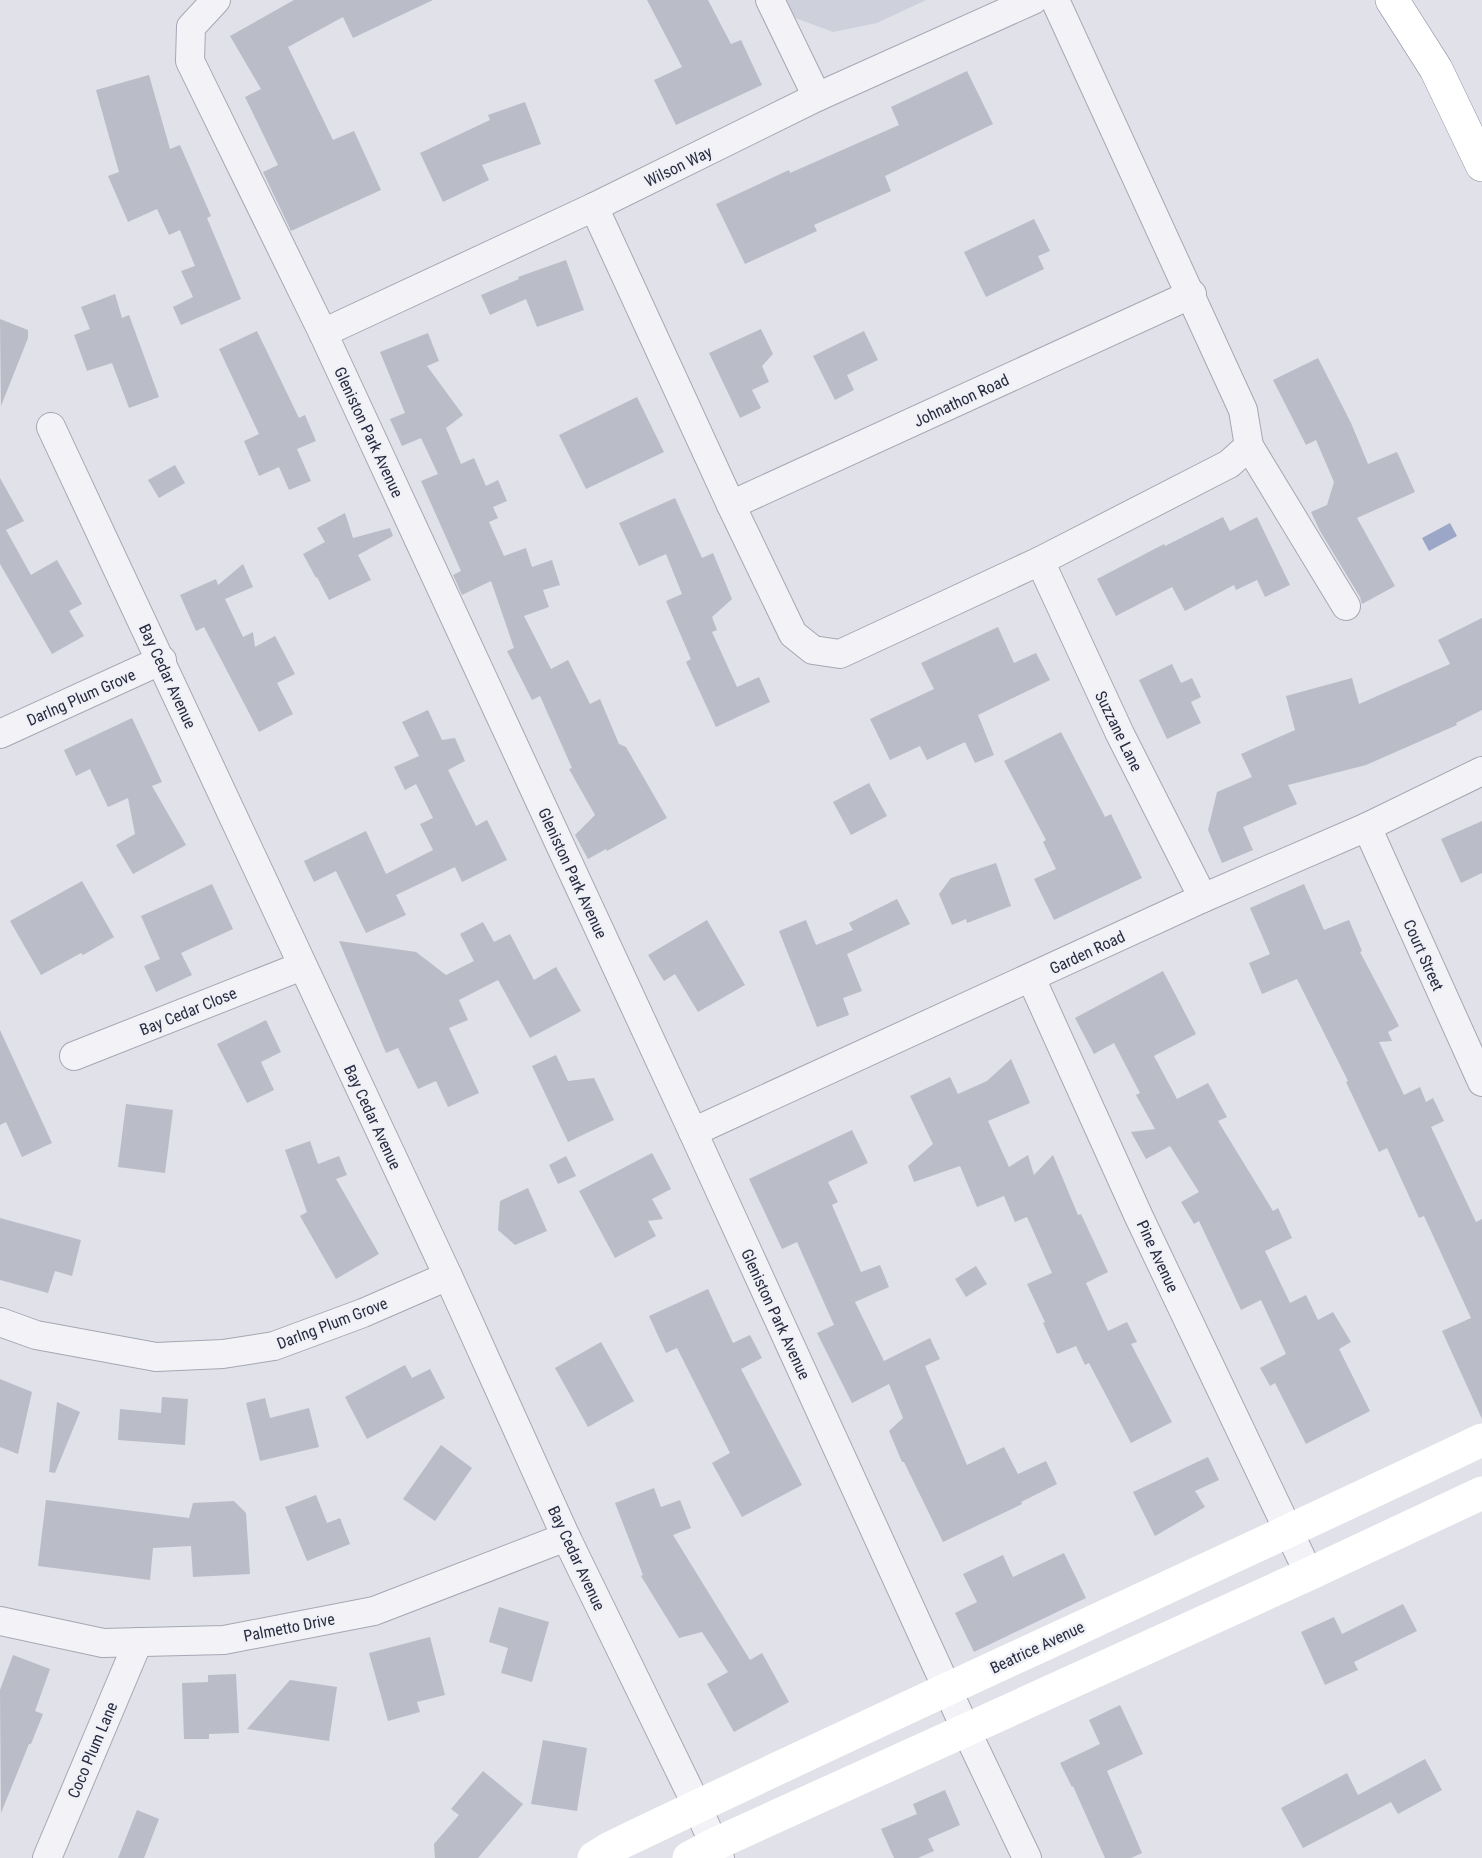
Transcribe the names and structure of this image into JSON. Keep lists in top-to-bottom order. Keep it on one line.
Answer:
{"streets":{"main road":["Beatrice Avenue"],"street":["Wilson Way","Johnathon Road","Gleniston Park Avenue","Bay Cedar Avenue","Darlng Plum Grove","Suzzane Lane","Garden Road","Court Street","Bay Cedar Close","Pine Avenue","Palmetto Drive","Coco Plum Lane"]},"crossings":[["Wilson Way","Gleniston Park Avenue"],["Gleniston Park Avenue","Garden Road"],["Gleniston Park Avenue","Beatrice Avenue"],["Bay Cedar Avenue","Darlng Plum Grove"],["Bay Cedar Avenue","Bay Cedar Close"],["Bay Cedar Avenue","Palmetto Drive"],["Bay Cedar Avenue","Beatrice Avenue"],["Suzzane Lane","Garden Road"],["Garden Road","Court Street"],["Garden Road","Pine Avenue"],["Pine Avenue","Beatrice Avenue"],["Palmetto Drive","Coco Plum Lane"]]}
